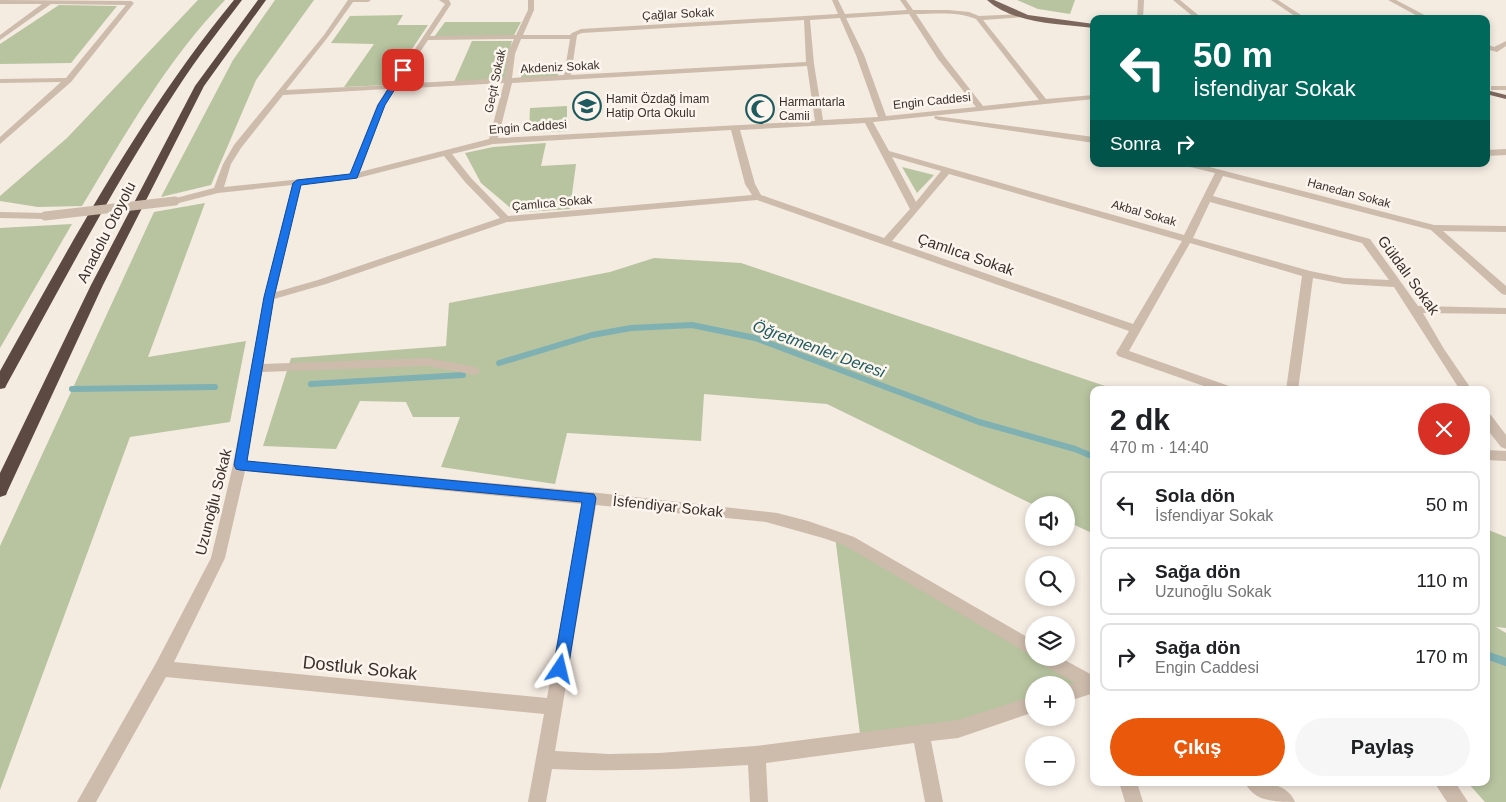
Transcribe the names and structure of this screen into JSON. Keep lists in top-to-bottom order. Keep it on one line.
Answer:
{"streets":{"highway":["Anadolu Otoyolu"],"street":["Çağlar Sokak","Akdeniz Sokak","Geçit Sokak","Engin Caddesi","Hanedan Sokak","Çamlıca Sokak","Akbal Sokak","Güldalı Sokak","Uzunoğlu Sokak","İsfendiyar Sokak","Dostluk Sokak"]},"crossings":[["Çağlar Sokak","Geçit Sokak"],["Akdeniz Sokak","Geçit Sokak"],["Geçit Sokak","Engin Caddesi"],["Engin Caddesi","Uzunoğlu Sokak"],["Çamlıca Sokak","Uzunoğlu Sokak"],["Akbal Sokak","Güldalı Sokak"],["Uzunoğlu Sokak","İsfendiyar Sokak"],["Uzunoğlu Sokak","Dostluk Sokak"]],"water":["Öğretmenler Deresi"],"places":{"school or university":["Hamit Özdağ İmam Hatip Orta Okulu"],"mosque":["Harmantarla Camii"]},"page":{"turn":["50 m","İsfendiyar Sokak"],"then":"Sonra","heading":["2 dk","470 m · 14:40"],"list":[{"name":"Sola dön","note":"İsfendiyar Sokak","value":"50 m"},{"name":"Sağa dön","note":"Uzunoğlu Sokak","value":"110 m"},{"name":"Sağa dön","note":"Engin Caddesi","value":"170 m"}],"map_buttons":["+","−"],"buttons":["Çıkış","Paylaş"]}}
